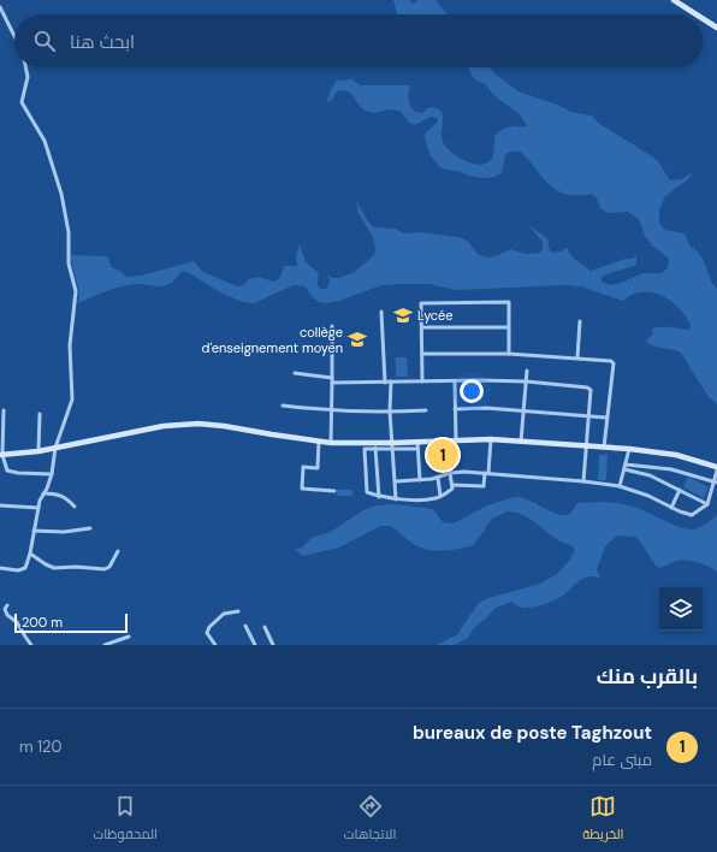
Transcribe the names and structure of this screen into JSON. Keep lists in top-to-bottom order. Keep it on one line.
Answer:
{"places":{"school or university":["Lycée","collège d'enseignement moyen"]},"scale_bar":"200 m","page":{"search":"ابحث هنا","pins":"1","scale":"200 m","heading":"بالقرب منك","list":[{"mark":"1","name":"bureaux de poste Taghzout","note":"مبنى عام","value":"120 m"}],"nav":["الخريطة","الاتجاهات","المحفوظات"]}}
